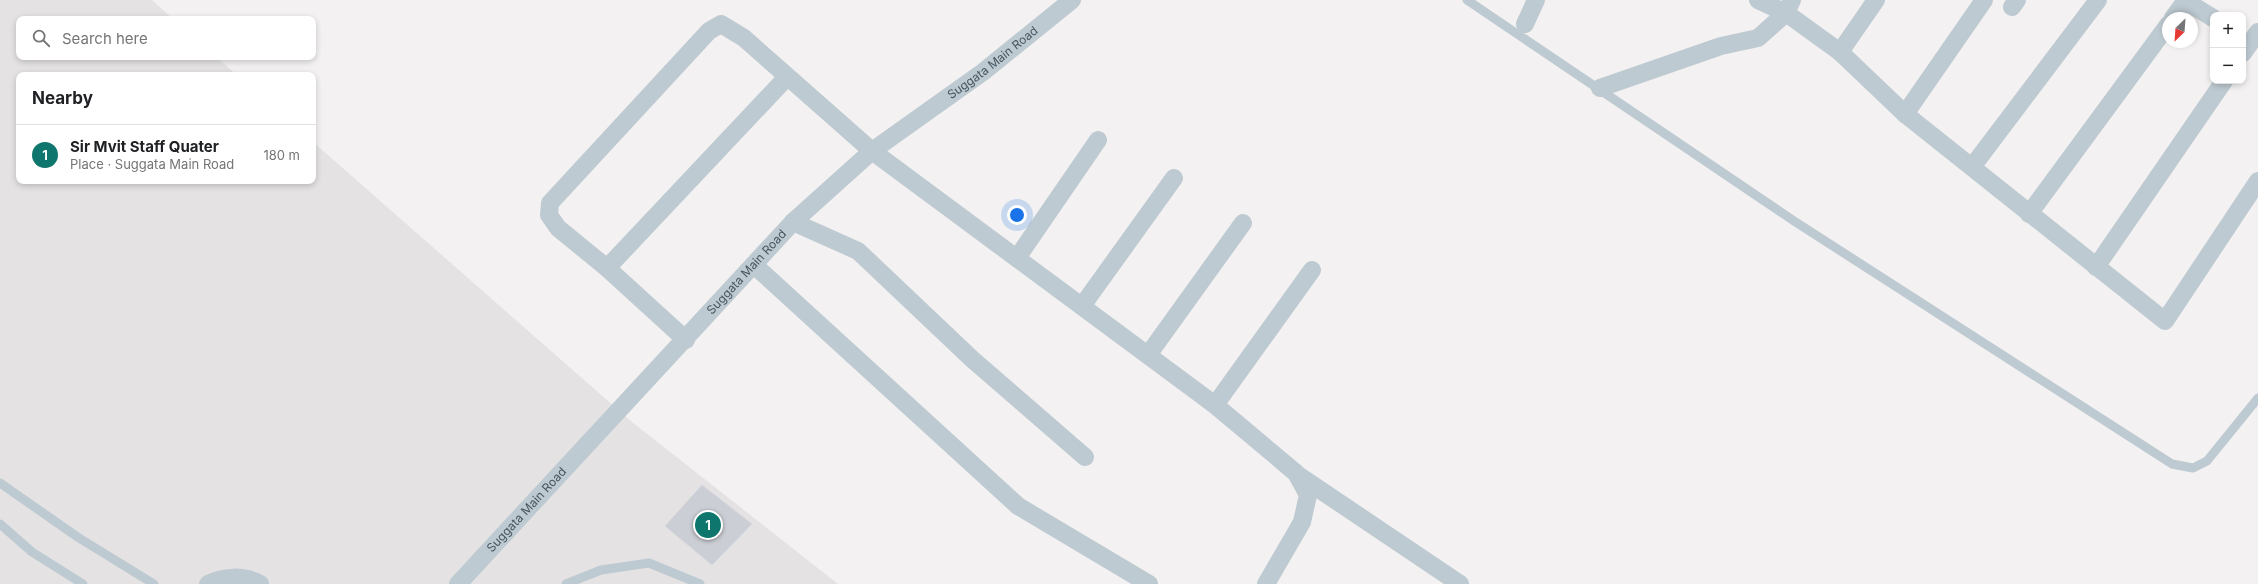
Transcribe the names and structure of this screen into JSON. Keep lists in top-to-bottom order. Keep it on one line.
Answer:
{"streets":{"street":["Suggata Main Road"]},"north":"bottom left","page":{"map_buttons":["+","−"],"search":"Search here","heading":"Nearby","list":[{"mark":"1","name":"Sir Mvit Staff Quater","note":"Place · Suggata Main Road","value":"180 m"}],"pins":"1"}}
